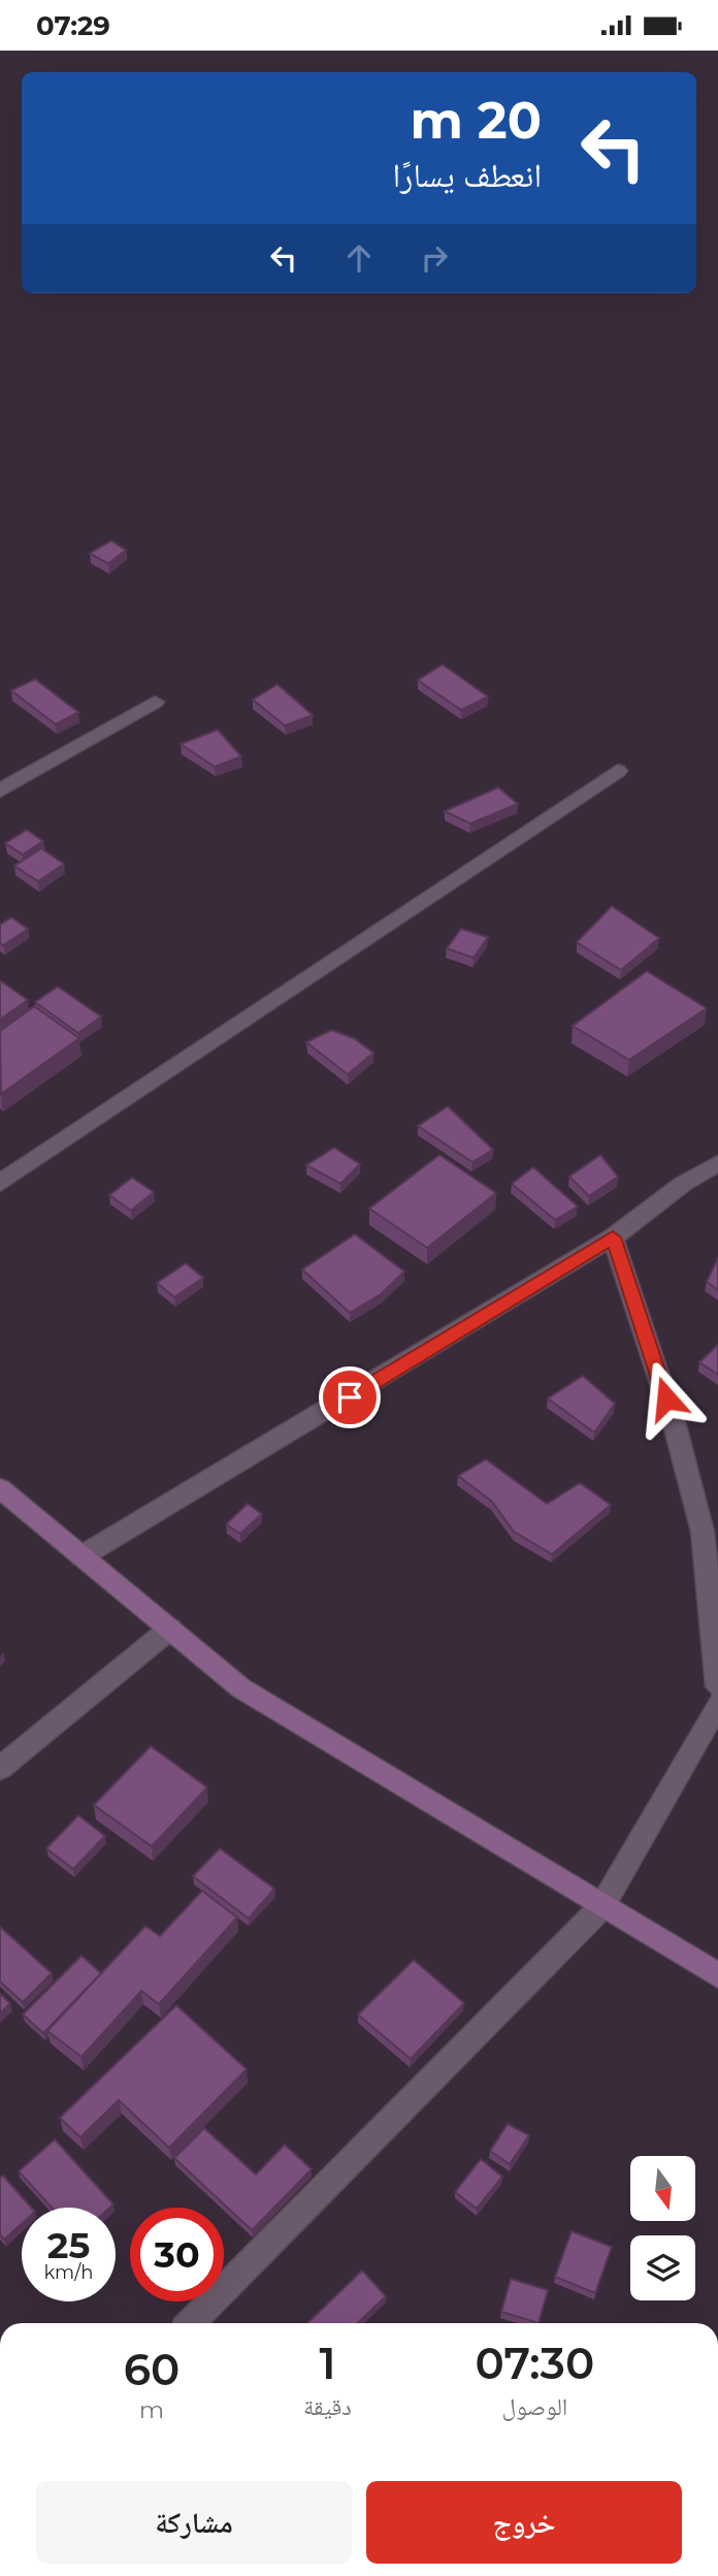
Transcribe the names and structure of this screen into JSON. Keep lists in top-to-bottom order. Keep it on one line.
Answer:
{"north":"bottom","page":{"status":"07:29","turn":["20 m","انعطف يسارًا"],"speed":"25 km/h","limit":"30","eta":["07:30","الوصول","1","دقيقة","60","m"],"buttons":["خروج","مشاركة"]}}
